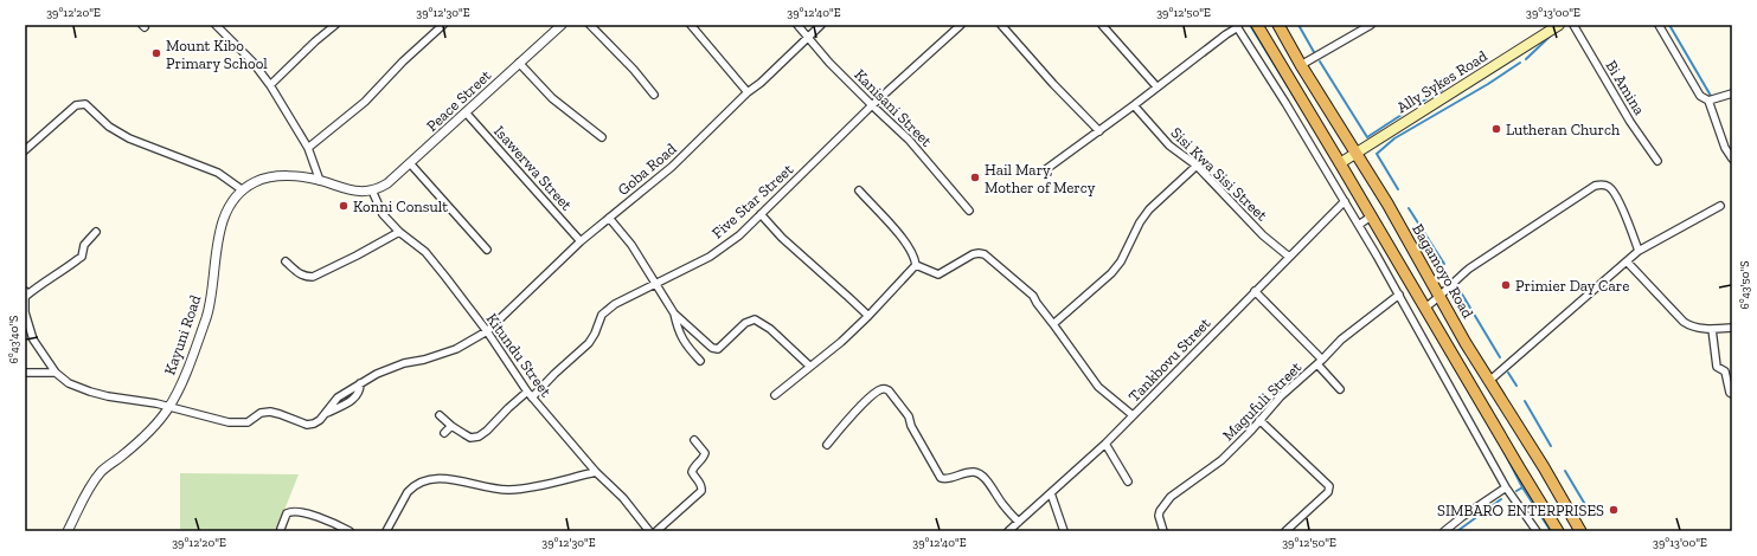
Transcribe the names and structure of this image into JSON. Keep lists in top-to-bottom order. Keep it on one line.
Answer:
{"streets":{"highway":["Bagamoyo Road"],"main road":["Ally Sykes Road"],"street":["Bi Amina","Peace Street","Kanisani Street","Isawerwa Street","Goba Road","Sisi Kwa Sisi Street","Five Star Street","Kayuni Road","Kitundu Street","Tankbovu Street","Magufuli Street"]},"crossings":[["Ally Sykes Road","Bagamoyo Road"],["Peace Street","Isawerwa Street"],["Peace Street","Kayuni Road"],["Peace Street","Kitundu Street"],["Kanisani Street","Goba Road"],["Kanisani Street","Five Star Street"],["Isawerwa Street","Goba Road"],["Goba Road","Kayuni Road"],["Goba Road","Kitundu Street"],["Sisi Kwa Sisi Street","Tankbovu Street"],["Five Star Street","Kitundu Street"],["Kayuni Road","Kitundu Street"]],"places":["Mount Kibo Primary School","Lutheran Church","Hail Mary, Mother of Mercy","Konni Consult","Primier Day Care","SIMBARO ENTERPRISES"],"coordinates":["39°12'20\"E","39°12'30\"E","39°12'40\"E","39°12'50\"E","39°13'00\"E","6°43'50\"S","6°43'40\"S"]}
